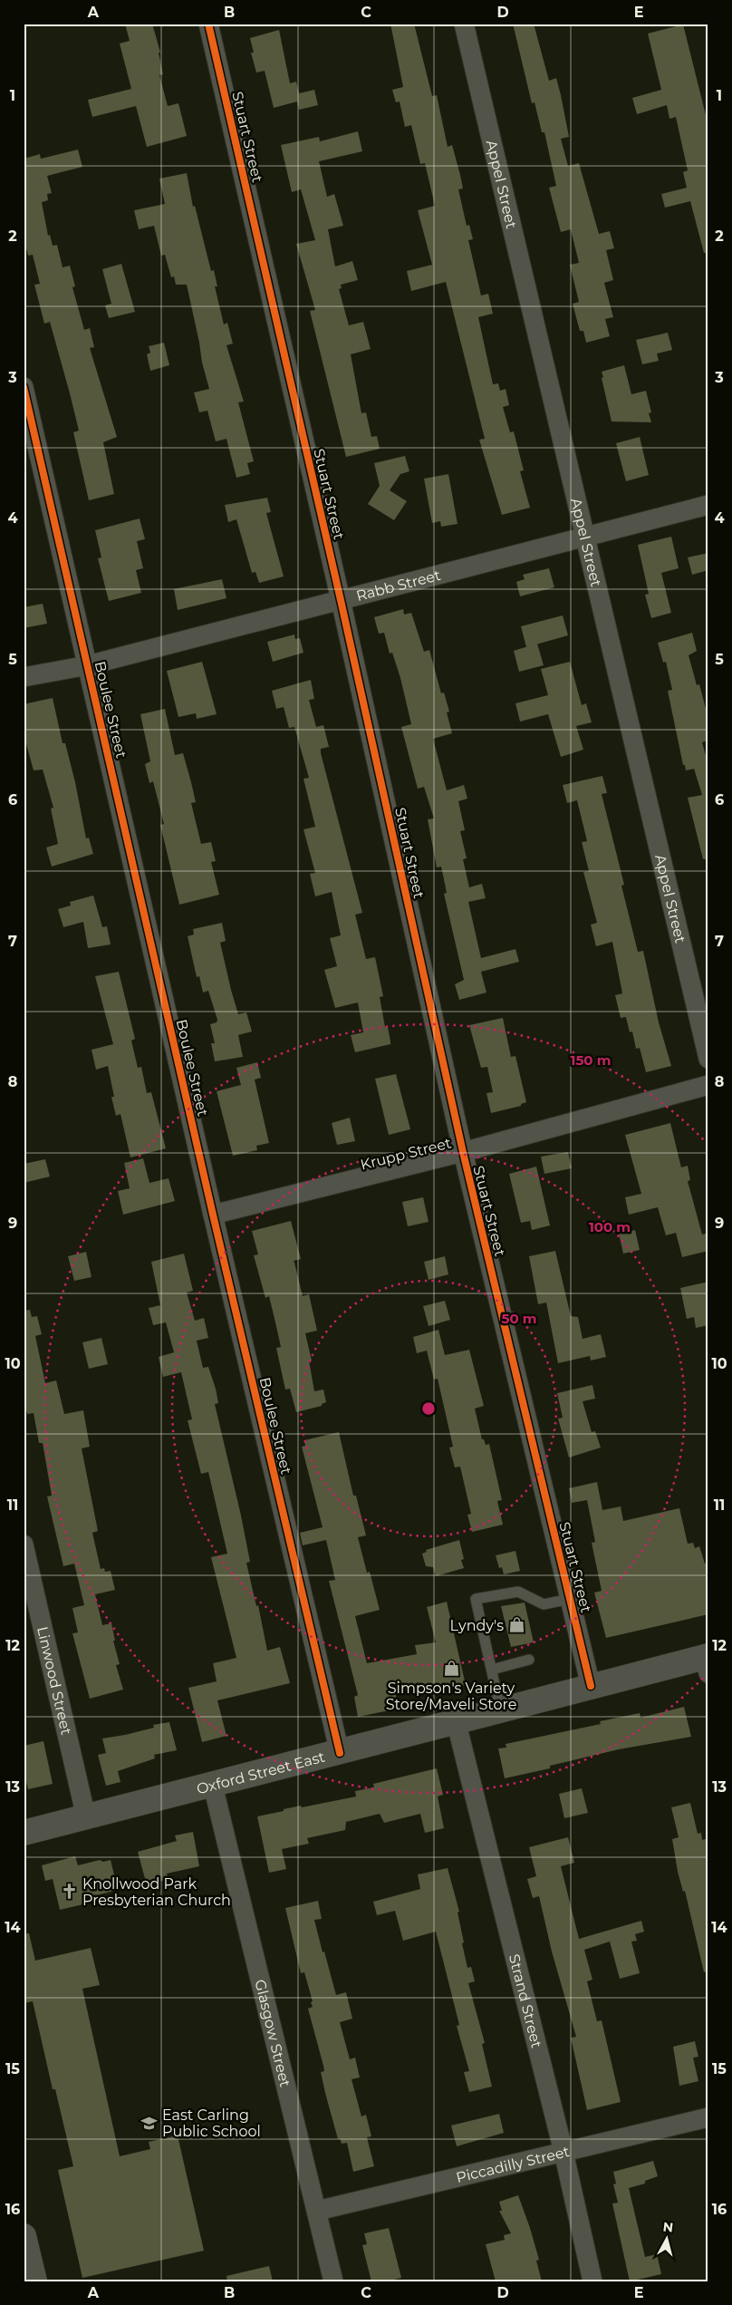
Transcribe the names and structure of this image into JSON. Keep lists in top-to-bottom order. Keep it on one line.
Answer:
{"streets":{"main road":["Oxford Street East"],"street":["Stuart Street","Appel Street","Rabb Street","Boulee Street","Krupp Street","Linwood Street","Strand Street","Glasgow Street","Piccadilly Street"]},"crossings":[["Stuart Street","Rabb Street"],["Stuart Street","Krupp Street"],["Stuart Street","Oxford Street East"],["Appel Street","Rabb Street"],["Rabb Street","Boulee Street"],["Boulee Street","Krupp Street"],["Boulee Street","Oxford Street East"],["Linwood Street","Oxford Street East"],["Oxford Street East","Strand Street"],["Oxford Street East","Glasgow Street"],["Strand Street","Piccadilly Street"],["Glasgow Street","Piccadilly Street"]],"places":{"shop":["Lyndy's","Simpson's Variety Store/Maveli Store"],"church":["Knollwood Park Presbyterian Church"],"school or university":["East Carling Public School"]},"north":"top","grid":{"columns":["A","B","C","D","E"],"rows":["1","2","3","4","5","6","7","8","9","10","11","12","13","14","15","16"]},"rings":["150 m","100 m","50 m"]}
